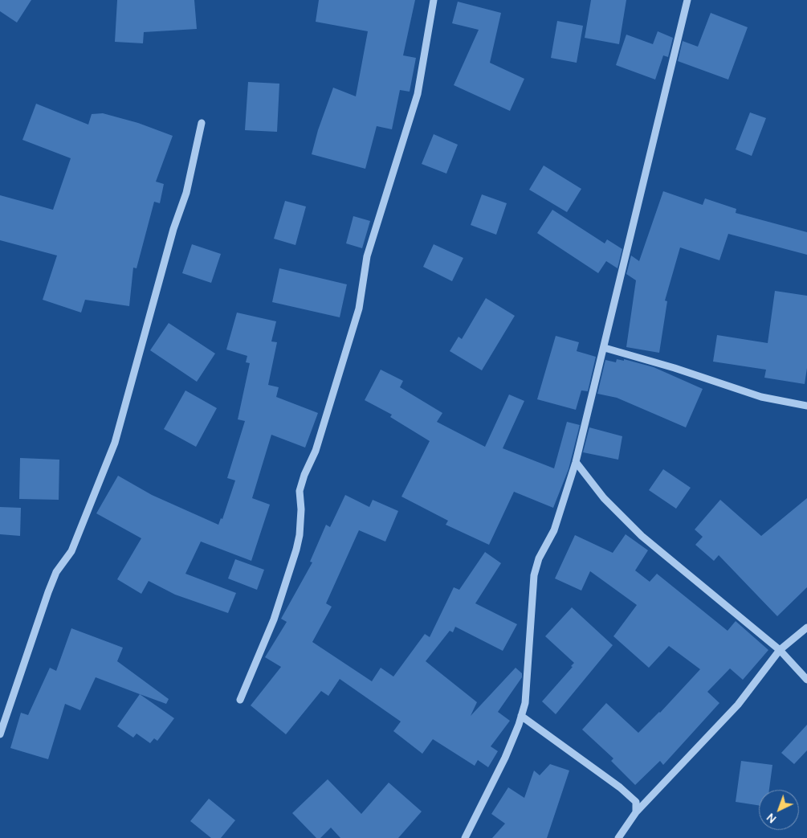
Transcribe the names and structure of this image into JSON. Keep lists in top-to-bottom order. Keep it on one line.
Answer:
{"north":"bottom left"}
